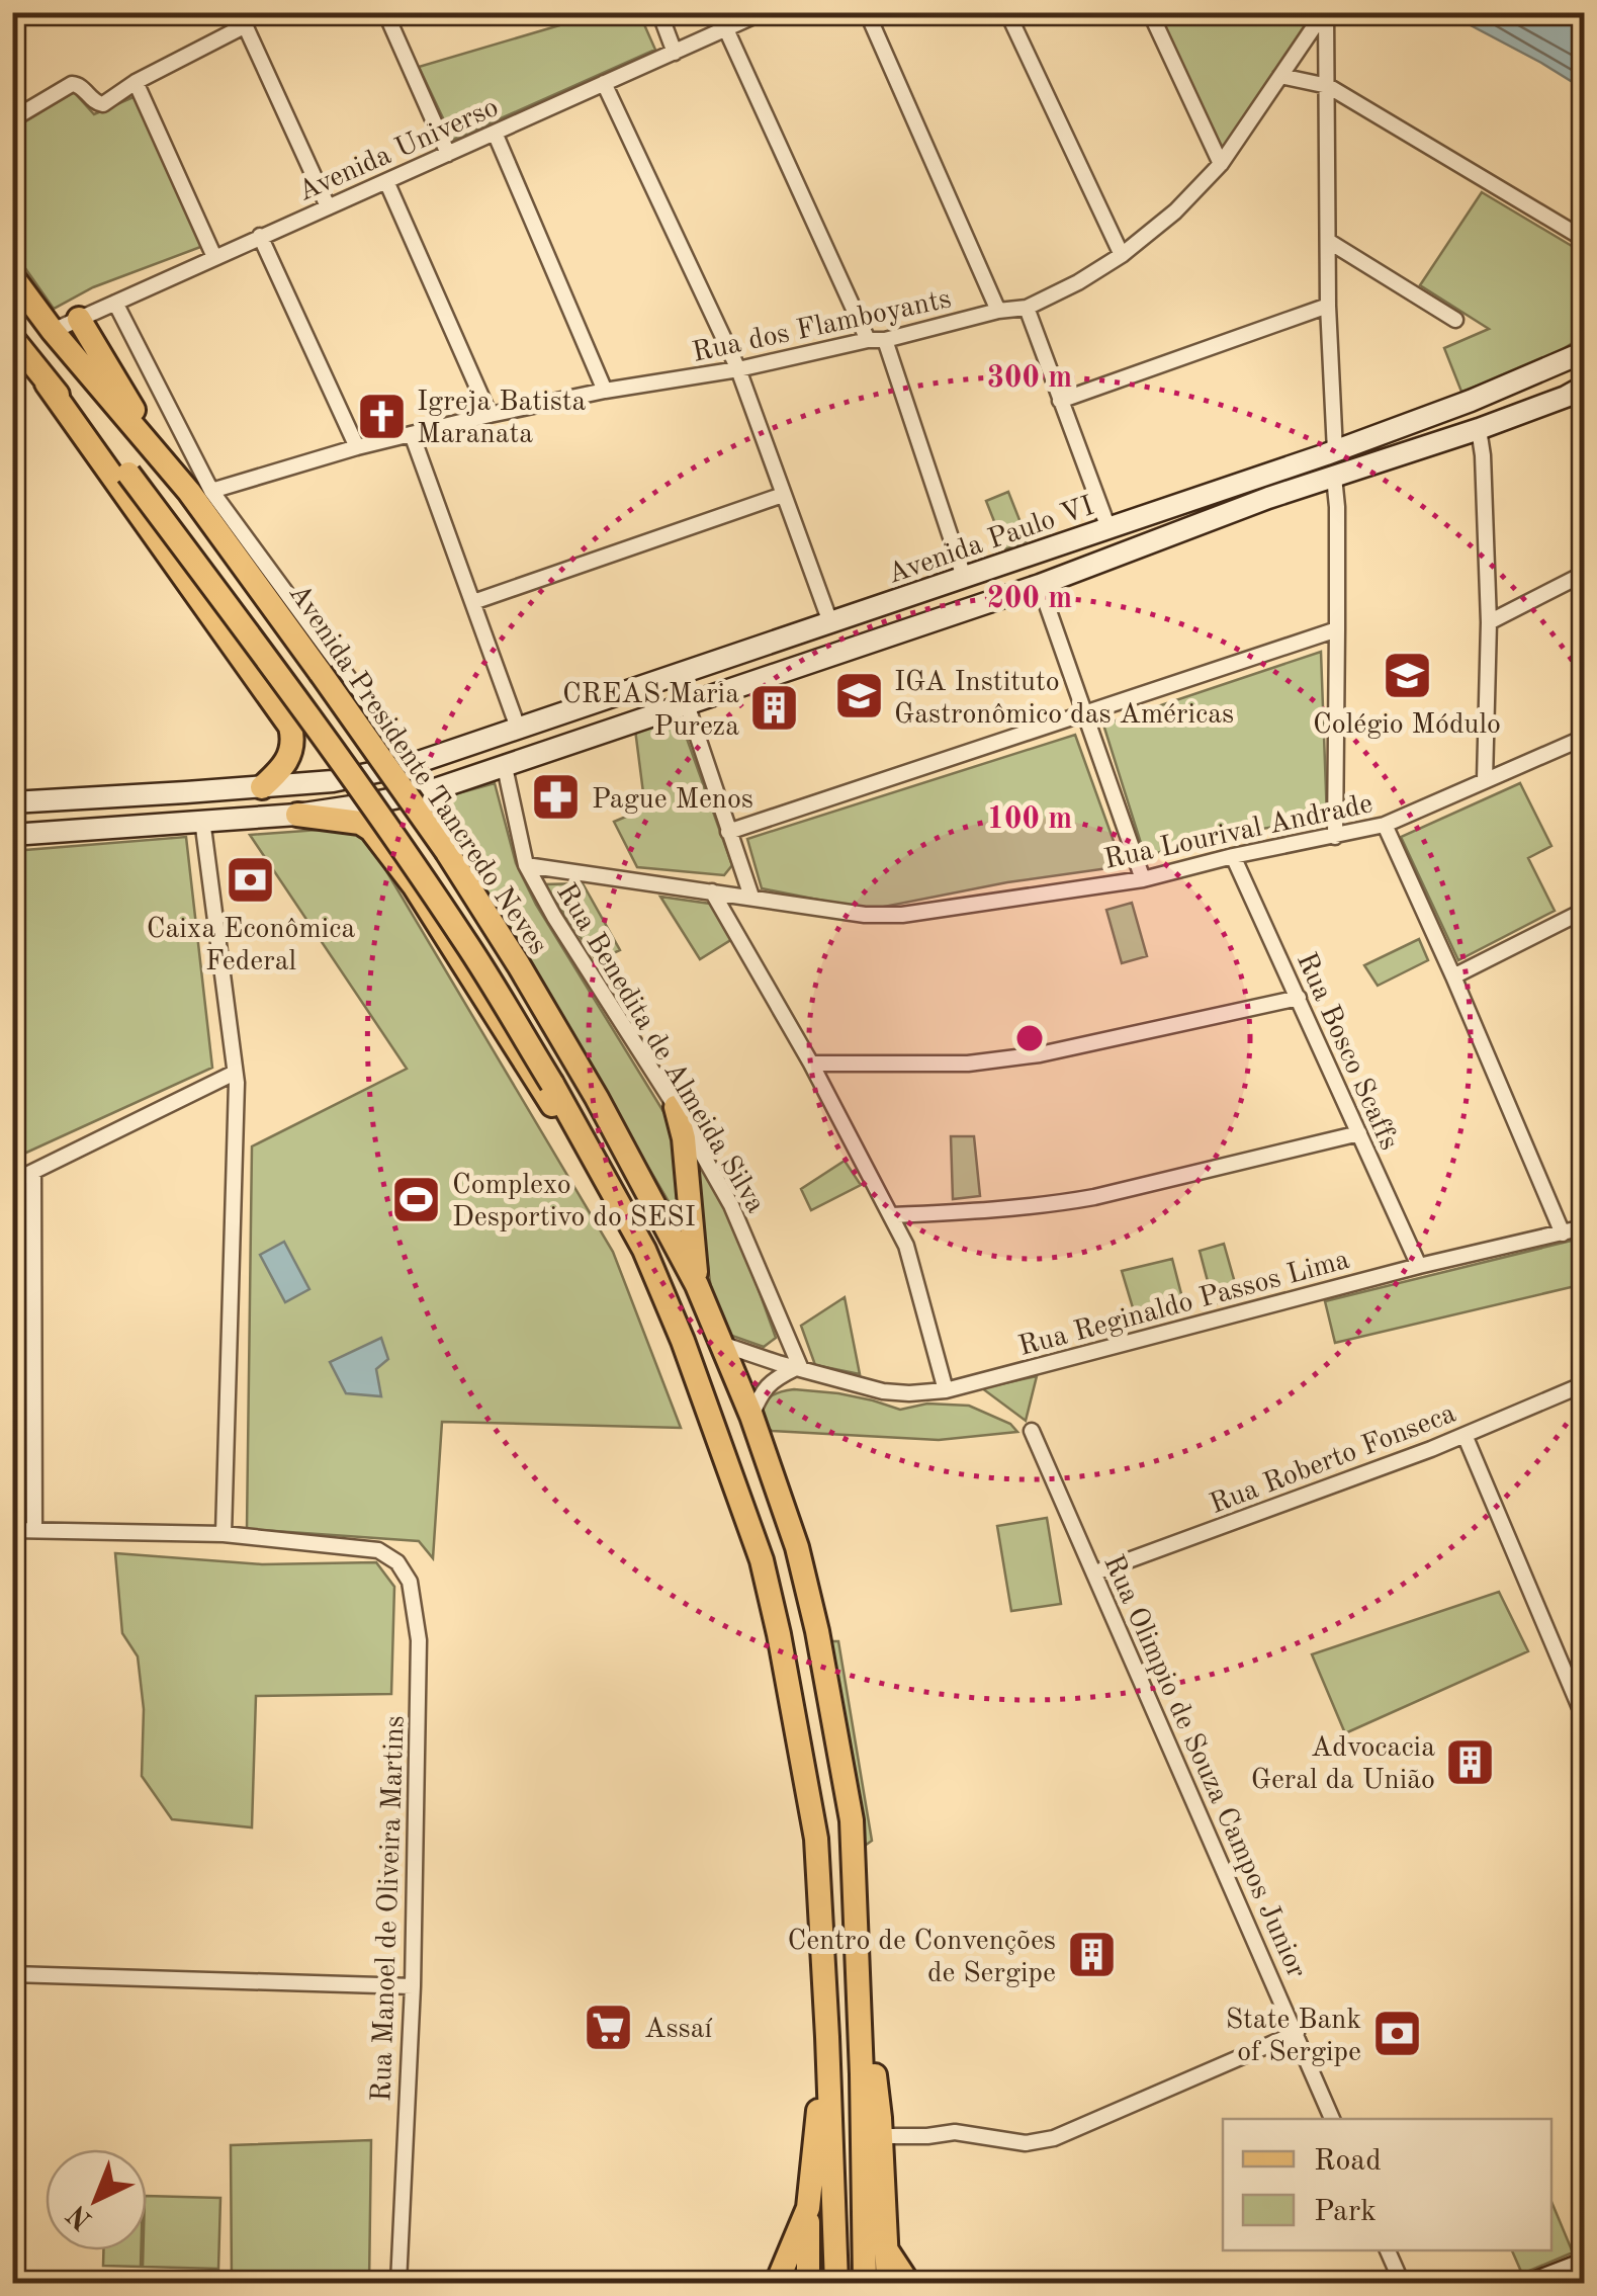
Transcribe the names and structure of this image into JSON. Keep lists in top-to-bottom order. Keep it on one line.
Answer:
{"streets":{"main road":["Avenida Paulo VI","Avenida Presidente Tancredo Neves"],"street":["Avenida Universo","Rua dos Flamboyants","Rua Lourival Andrade","Rua Benedita de Almeida Silva","Rua Bosco Scaffs","Rua Reginaldo Passos Lima","Rua Roberto Fonseca","Rua Olimpio de Souza Campos Junior","Rua Manoel de Oliveira Martins"]},"crossings":[["Avenida Universo","Avenida Presidente Tancredo Neves"],["Avenida Paulo VI","Rua Benedita de Almeida Silva"],["Avenida Presidente Tancredo Neves","Rua Reginaldo Passos Lima"],["Rua Lourival Andrade","Rua Benedita de Almeida Silva"],["Rua Lourival Andrade","Rua Bosco Scaffs"],["Rua Benedita de Almeida Silva","Rua Reginaldo Passos Lima"],["Rua Bosco Scaffs","Rua Reginaldo Passos Lima"],["Rua Roberto Fonseca","Rua Olimpio de Souza Campos Junior"]],"places":{"church":["Igreja Batista Maranata"],"school or university":["Colégio Módulo","IGA Instituto Gastronômico das Américas"],"building":["CREAS Maria Pureza","Advocacia Geral da União","Centro de Convenções de Sergipe"],"pharmacy":["Pague Menos"],"bank":["Caixa Econômica Federal","State Bank of Sergipe"],"sports":["Complexo Desportivo do SESI"],"supermarket":["Assaí"]},"legend":["Road","Park"],"north":"bottom left","rings":["300 m","200 m","100 m"]}
